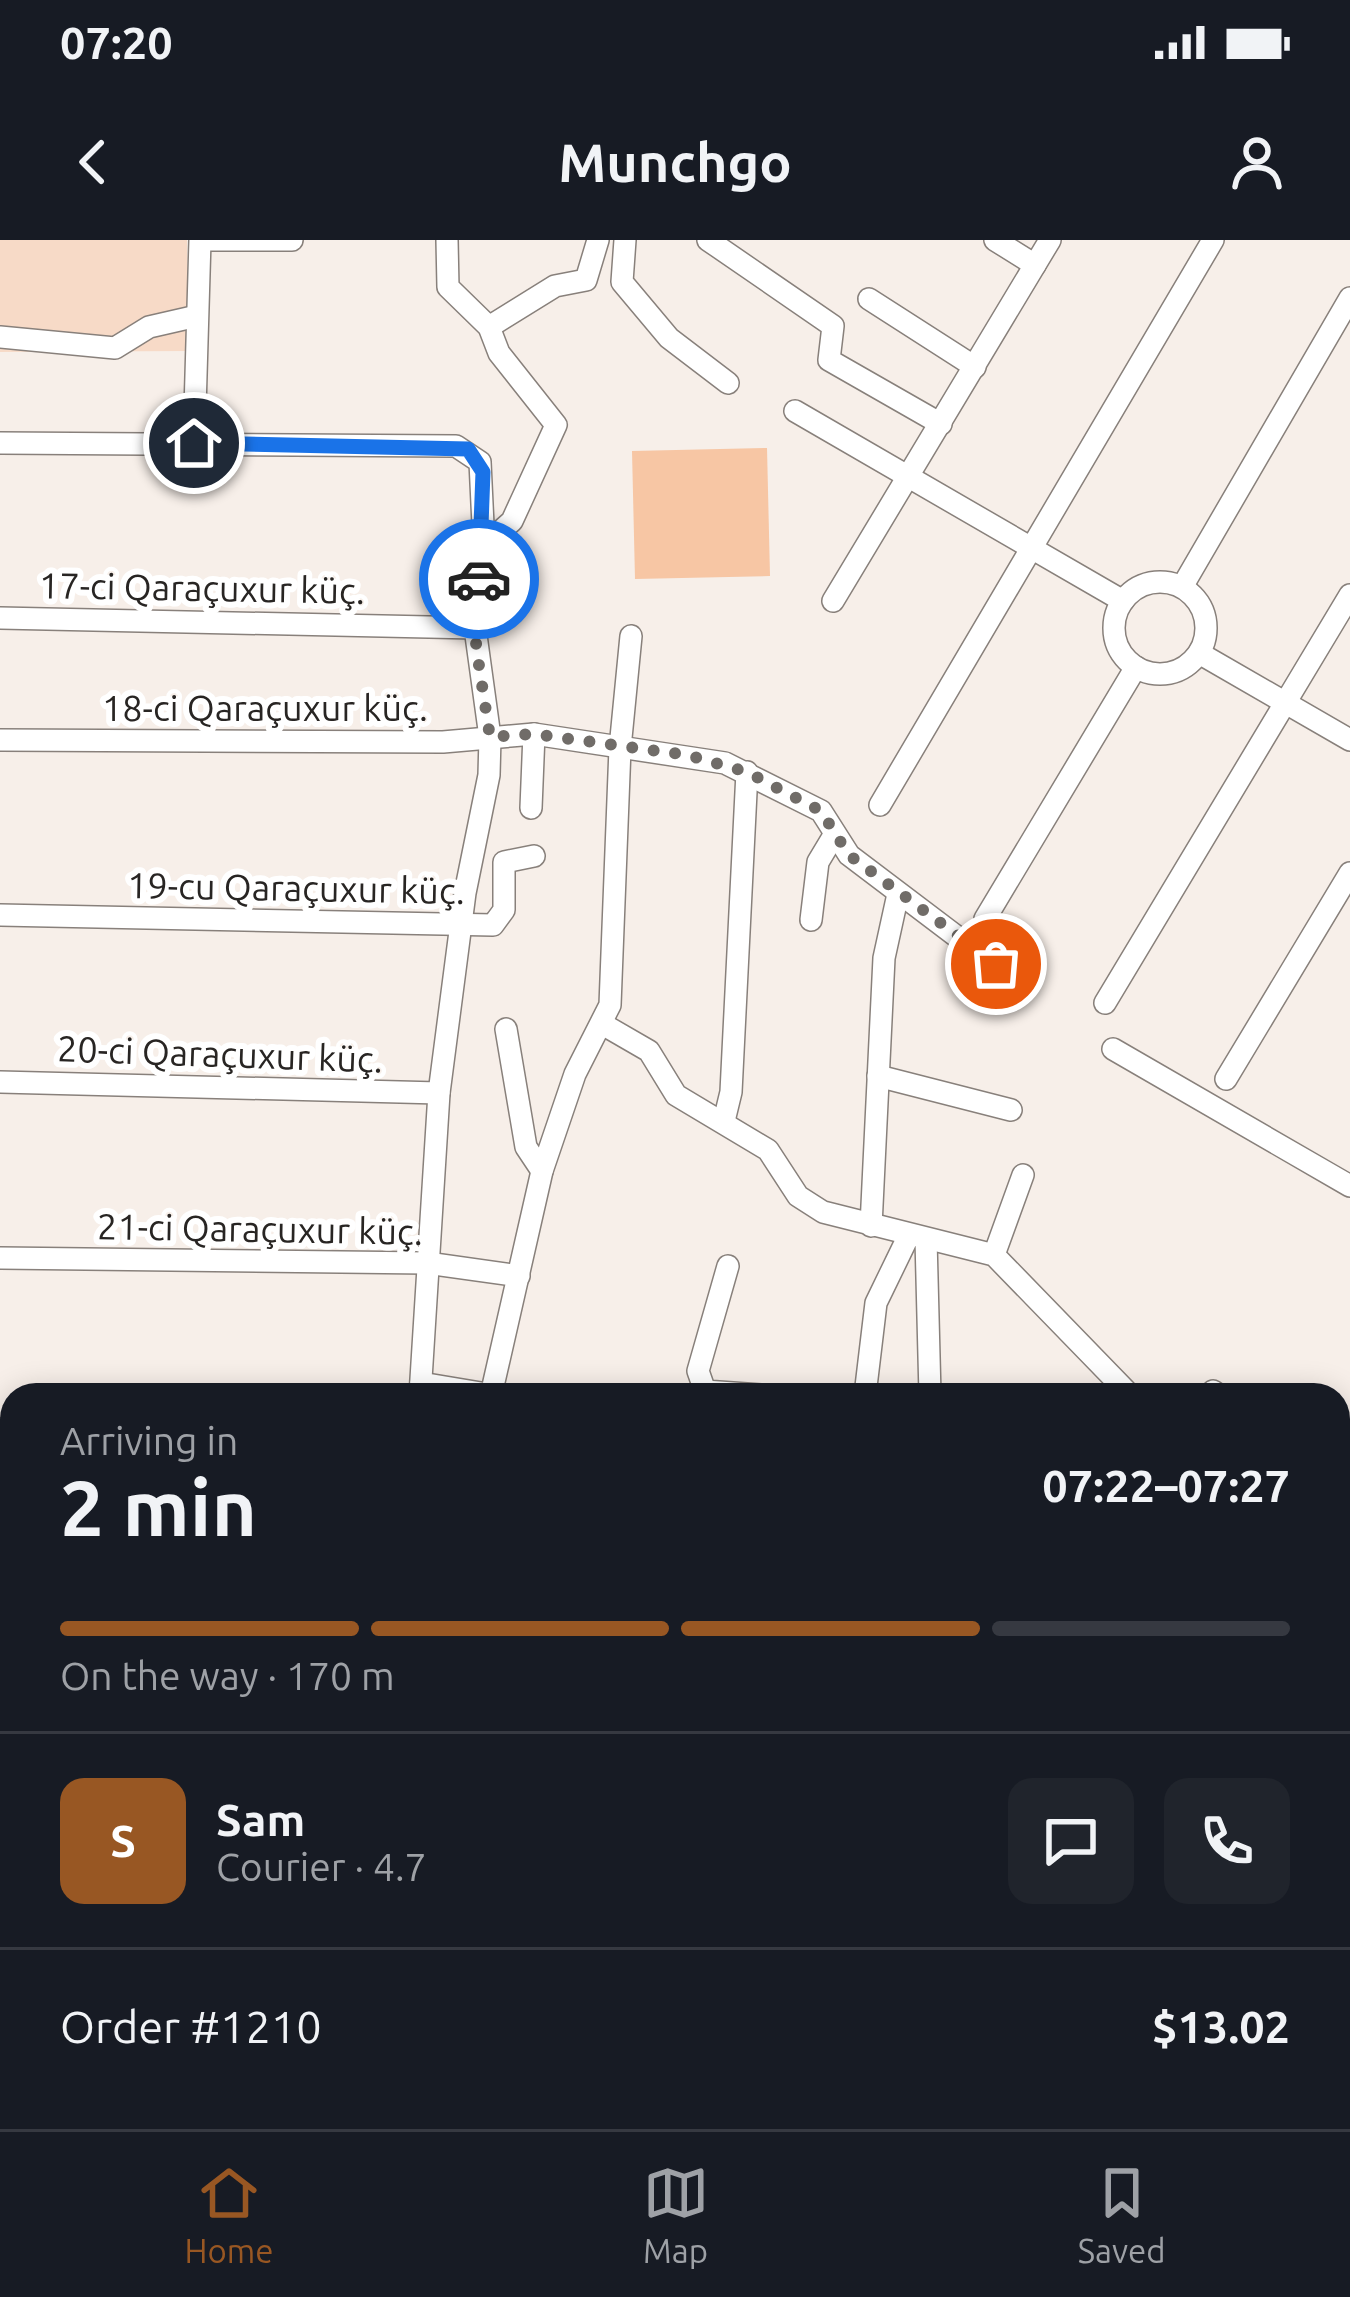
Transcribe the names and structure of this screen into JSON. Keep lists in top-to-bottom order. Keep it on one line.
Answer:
{"streets":{"street":["17-ci Qaraçuxur küç.","18-ci Qaraçuxur küç.","19-cu Qaraçuxur küç.","20-ci Qaraçuxur küç.","21-ci Qaraçuxur küç."]},"page":{"status":"07:20","header":"Munchgo","heading":["2 min","Arriving in","07:22–07:27"],"panel":["Sam","Courier · 4.7","Order #1210","$13.02"],"bar":"On the way · 170 m","round":"S","tabs":["Home","Map","Saved"]}}
